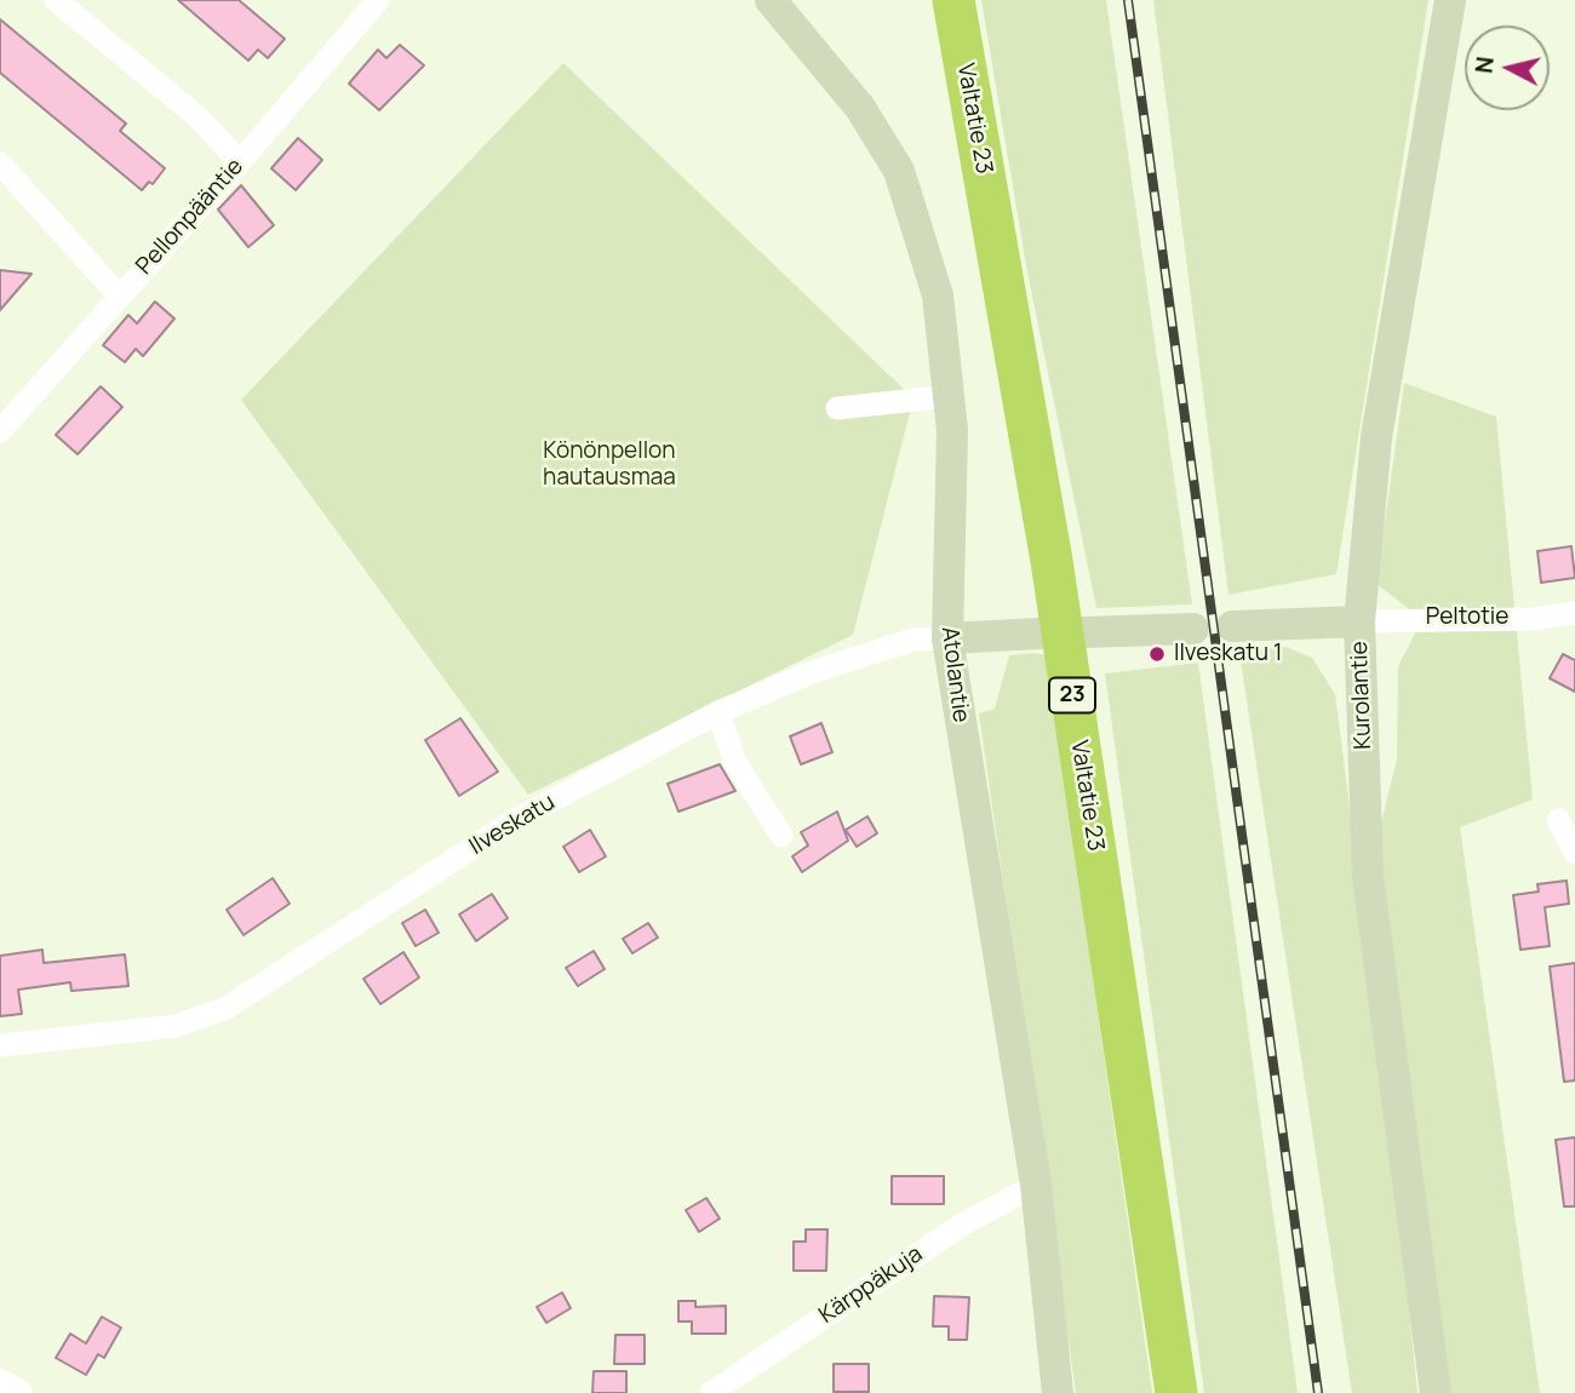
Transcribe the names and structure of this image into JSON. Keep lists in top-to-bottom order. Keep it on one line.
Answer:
{"streets":{"highway":["Valtatie 23","23"],"street":["Pellonpääntie","Peltotie","Atolantie","Kurolantie","Ilveskatu","Kärppäkuja"]},"crossings":[["Peltotie","Kurolantie"],["Atolantie","Ilveskatu"],["Atolantie","Kärppäkuja"]],"parks":["Könönpellon hautausmaa"],"places":["Ilveskatu 1"],"north":"left"}
